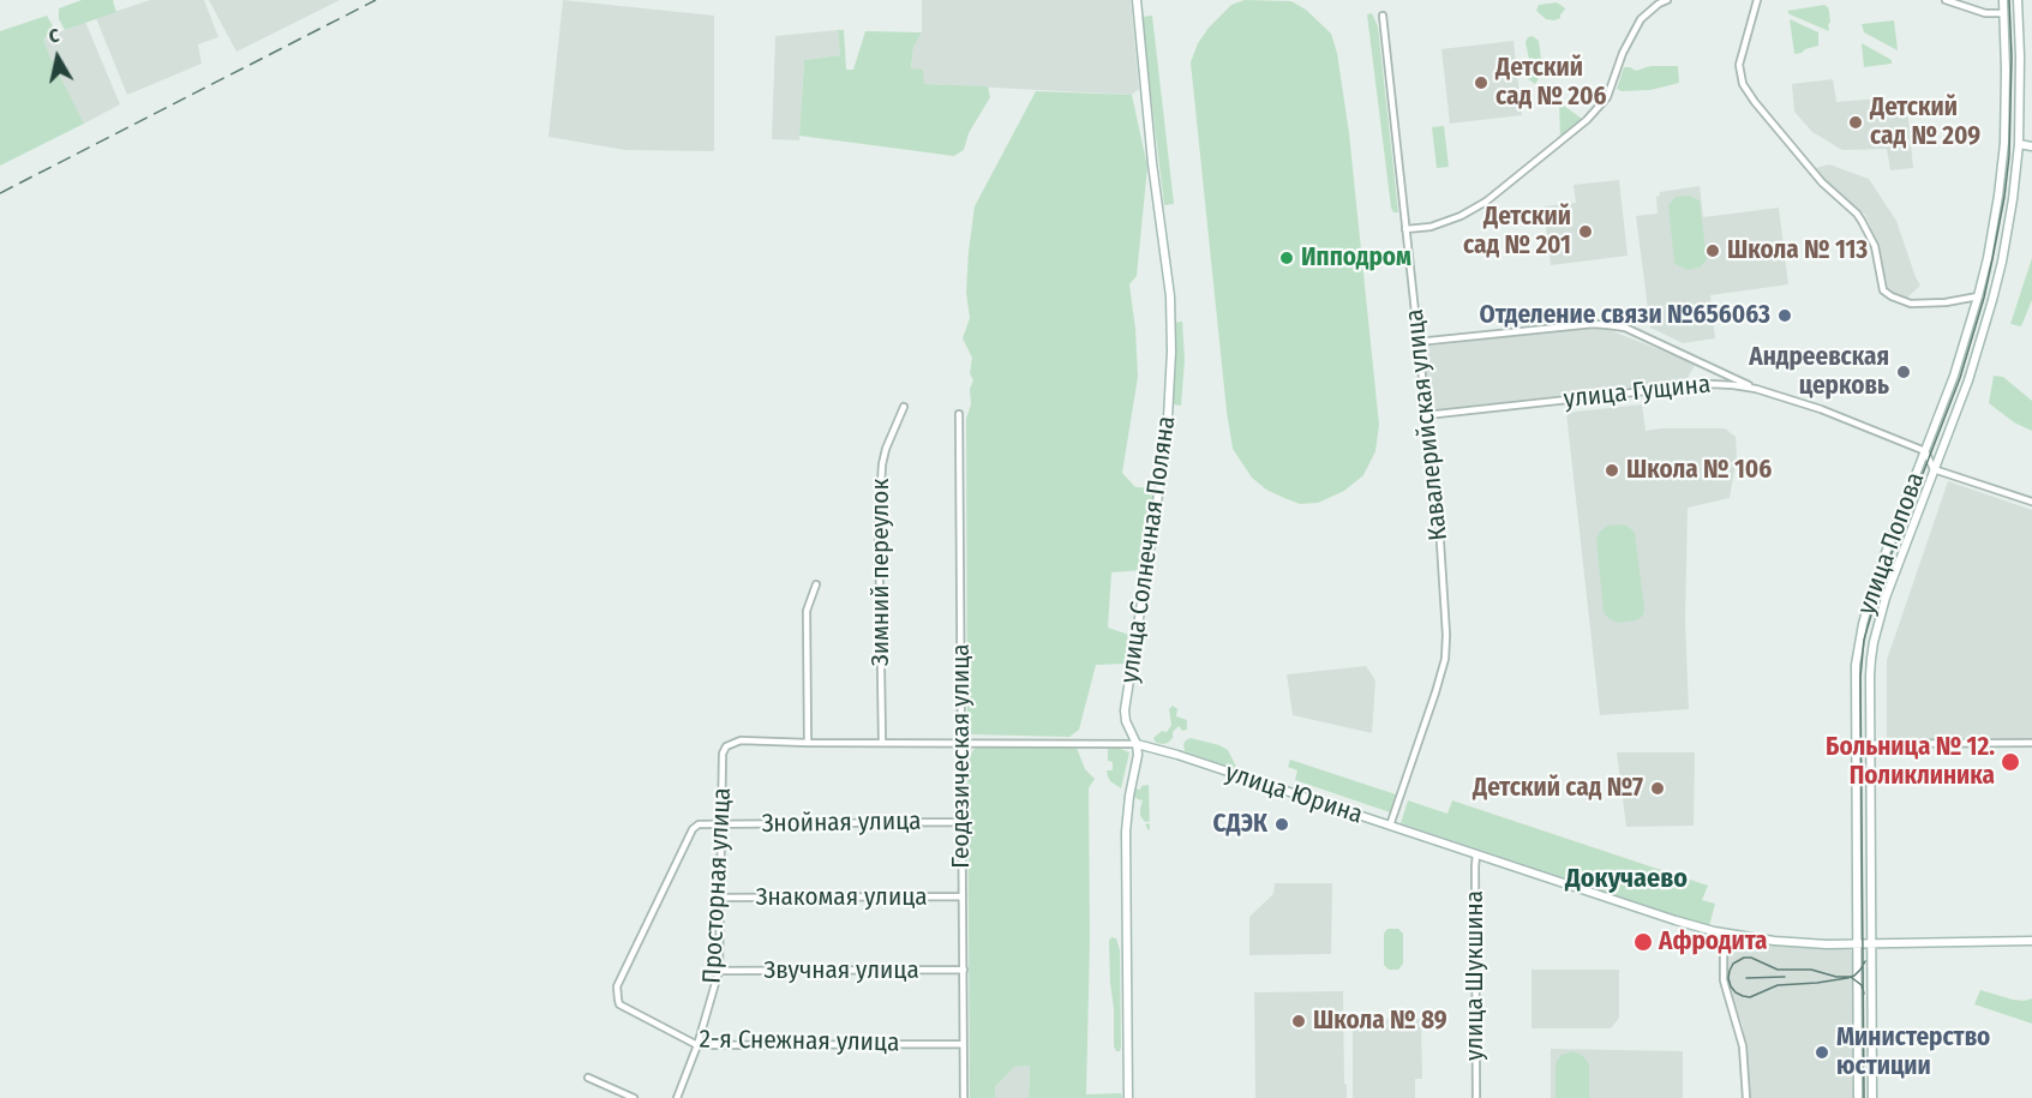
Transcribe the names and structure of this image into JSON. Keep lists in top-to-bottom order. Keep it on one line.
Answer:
{"streets":{"main road":["улица Попова","улица Солнечная Поляна","улица Юрина"],"street":["улица Гущина","Кавалерийская улица","Зимний переулок","Геодезическая улица","Знойная улица","Просторная улица","Знакомая улица","Звучная улица","улица Шукшина","2-я Снежная улица"]},"crossings":[["улица Гущина","Кавалерийская улица"],["улица Гущина","улица Попова"],["Кавалерийская улица","улица Юрина"],["улица Попова","улица Юрина"],["улица Солнечная Поляна","улица Юрина"],["Зимний переулок","улица Юрина"],["Геодезическая улица","улица Юрина"],["Геодезическая улица","Знойная улица"],["Геодезическая улица","Знакомая улица"],["Геодезическая улица","Звучная улица"],["Геодезическая улица","2-я Снежная улица"],["улица Юрина","Просторная улица"],["улица Юрина","улица Шукшина"],["Знойная улица","Просторная улица"],["Знойная улица","2-я Снежная улица"],["Просторная улица","Знакомая улица"],["Просторная улица","Звучная улица"],["Просторная улица","2-я Снежная улица"]],"districts":["Докучаево"],"places":["Детский сад № 206","Детский сад № 209","Детский сад № 201","Школа № 113","Ипподром","Отделение связи №656063","Андреевская церковь","Школа № 106","Больница № 12. Поликлиника","Детский сад №7","СДЭК","Афродита","Школа № 89","Министерство юстиции"],"north":"top"}
